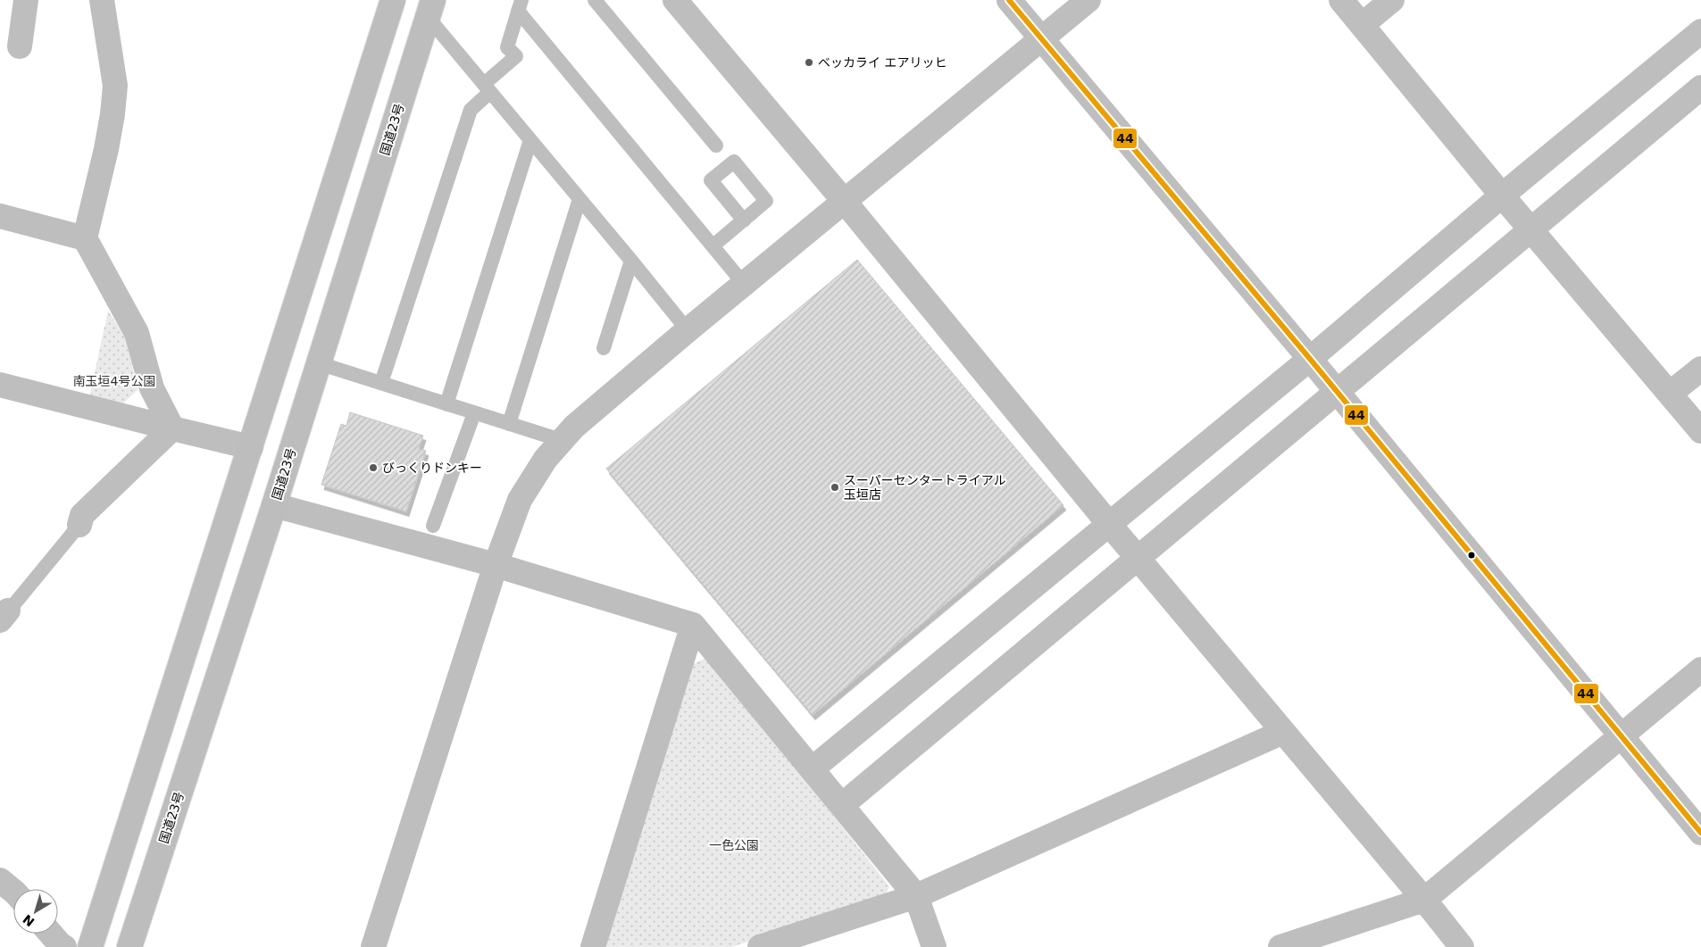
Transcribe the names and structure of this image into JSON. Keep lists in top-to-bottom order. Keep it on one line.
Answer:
{"streets":{"highway":["国道23号"]},"parks":["南玉垣4号公園","一色公園"],"places":["ベッカライ エアリッヒ","びっくりドンキー","スーパーセンタートライアル 玉垣店"],"lines":["transit line 44"],"north":"bottom left"}
